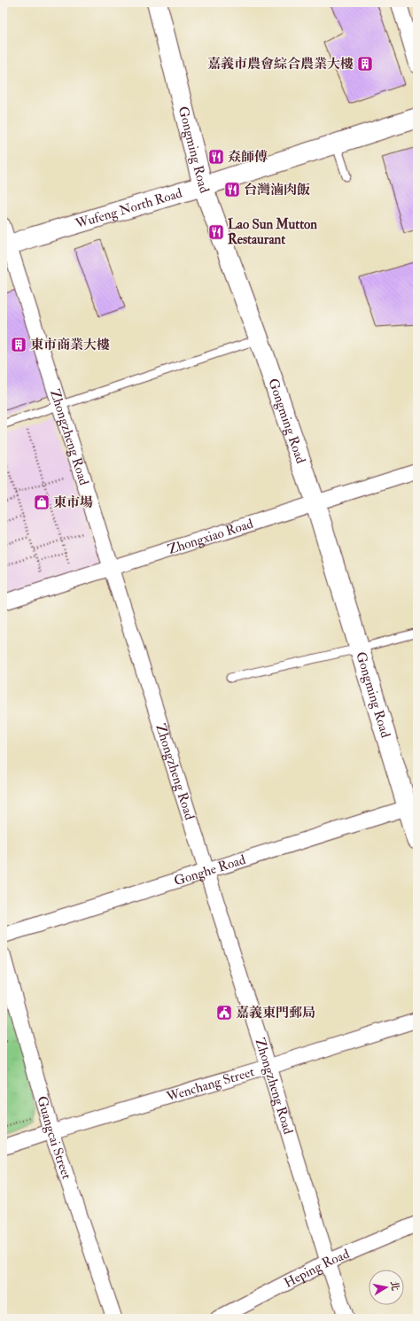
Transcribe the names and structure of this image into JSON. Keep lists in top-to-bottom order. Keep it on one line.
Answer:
{"streets":{"street":["Gongming Road","Wufeng North Road","Zhongzheng Road","Zhongxiao Road","Gonghe Road","Wenchang Street","Guangcai Street","Heping Road"]},"crossings":[["Gongming Road","Wufeng North Road"],["Gongming Road","Zhongxiao Road"],["Gongming Road","Gonghe Road"],["Wufeng North Road","Zhongzheng Road"],["Zhongzheng Road","Zhongxiao Road"],["Zhongzheng Road","Gonghe Road"],["Zhongzheng Road","Wenchang Street"],["Zhongzheng Road","Heping Road"],["Wenchang Street","Guangcai Street"]],"places":{"building":["嘉義市農會綜合農業大樓","東市商業大樓"],"restaurant":["𡘙師傅","台灣滷肉飯","Lao Sun Mutton Restaurant"],"shop":["東市場"],"public building":["嘉義東門郵局"]},"north":"right"}
